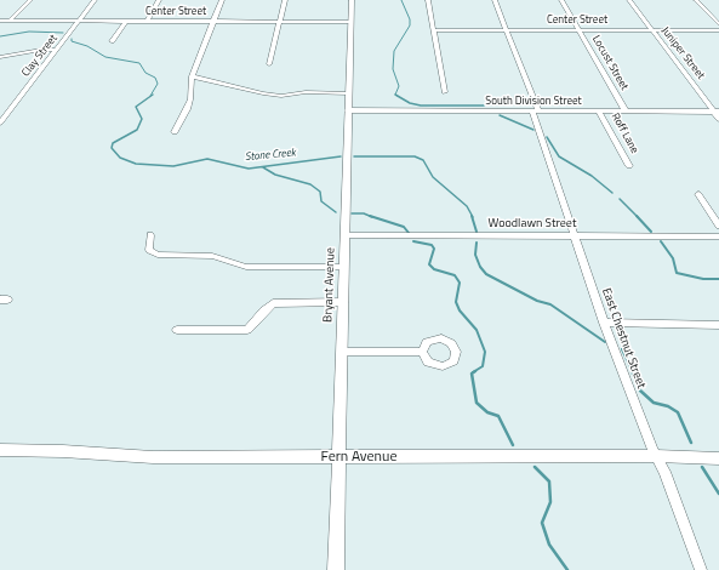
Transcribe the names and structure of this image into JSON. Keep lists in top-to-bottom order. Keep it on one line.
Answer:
{"streets":{"main road":["Bryant Avenue","Fern Avenue"],"street":["Center Street","Juniper Street","Clay Street","Locust Street","South Division Street","Roff Lane","Woodlawn Street","East Chestnut Street"]},"crossings":[["Center Street","Juniper Street"],["Center Street","Clay Street"],["Center Street","Locust Street"],["Center Street","Bryant Avenue"],["Center Street","East Chestnut Street"],["Juniper Street","South Division Street"],["Locust Street","South Division Street"],["South Division Street","Roff Lane"],["South Division Street","Bryant Avenue"],["South Division Street","East Chestnut Street"],["Woodlawn Street","Bryant Avenue"],["Woodlawn Street","East Chestnut Street"],["Bryant Avenue","Fern Avenue"],["East Chestnut Street","Fern Avenue"]],"water":["Stone Creek"]}
